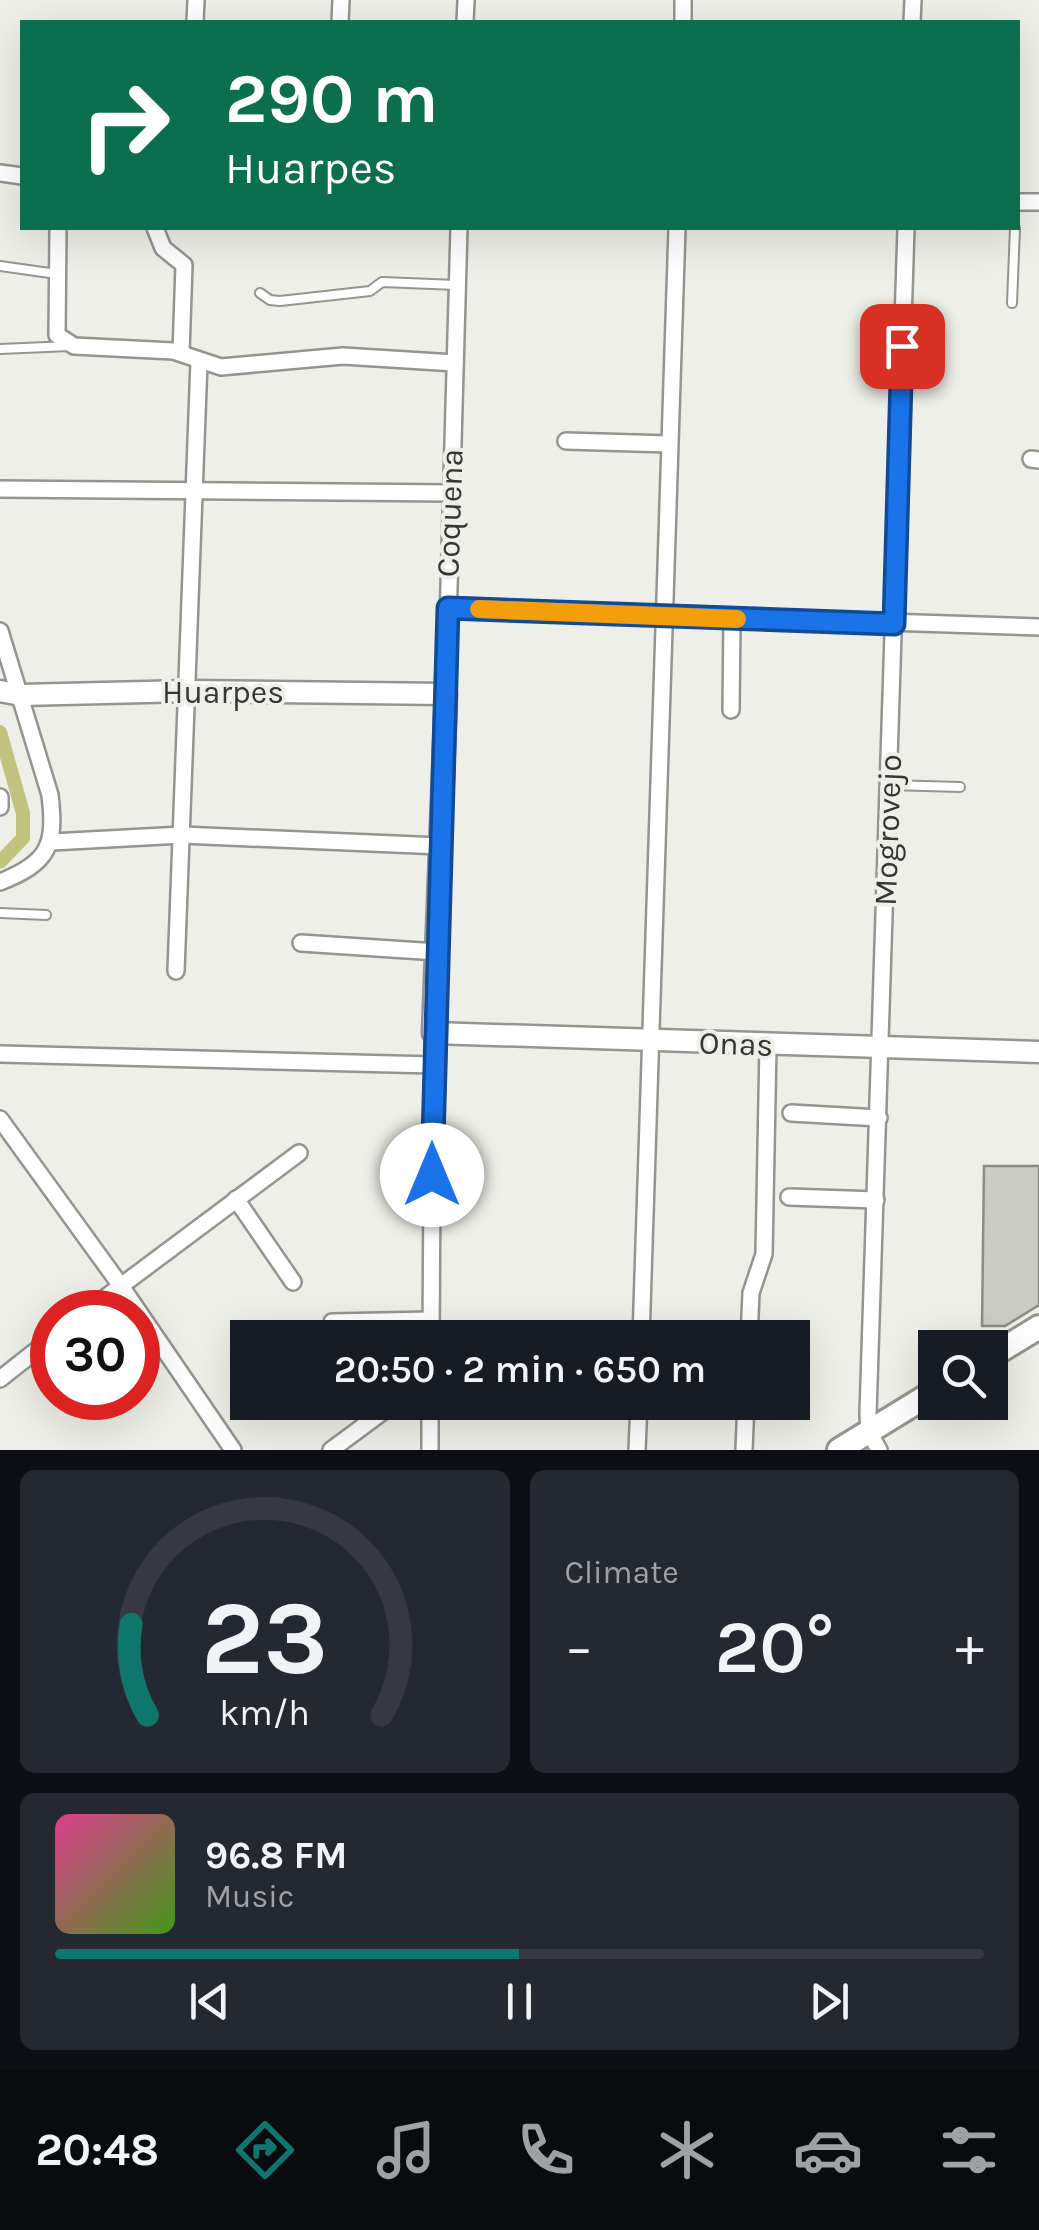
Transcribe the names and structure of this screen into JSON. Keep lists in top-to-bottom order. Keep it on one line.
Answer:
{"streets":{"main road":["Coquena","Huarpes","Onas"],"street":["Mogrovejo"]},"crossings":[["Coquena","Huarpes"],["Coquena","Onas"],["Mogrovejo","Onas"]],"page":{"turn":["290 m","Huarpes"],"limit":"30","trip":"20:50 · 2 min · 650 m","tile":"Climate","heat":["−","20°","+"],"song":["96.8 FM","Music"],"tabs":"20:48","gauge":["23","km/h"]}}
